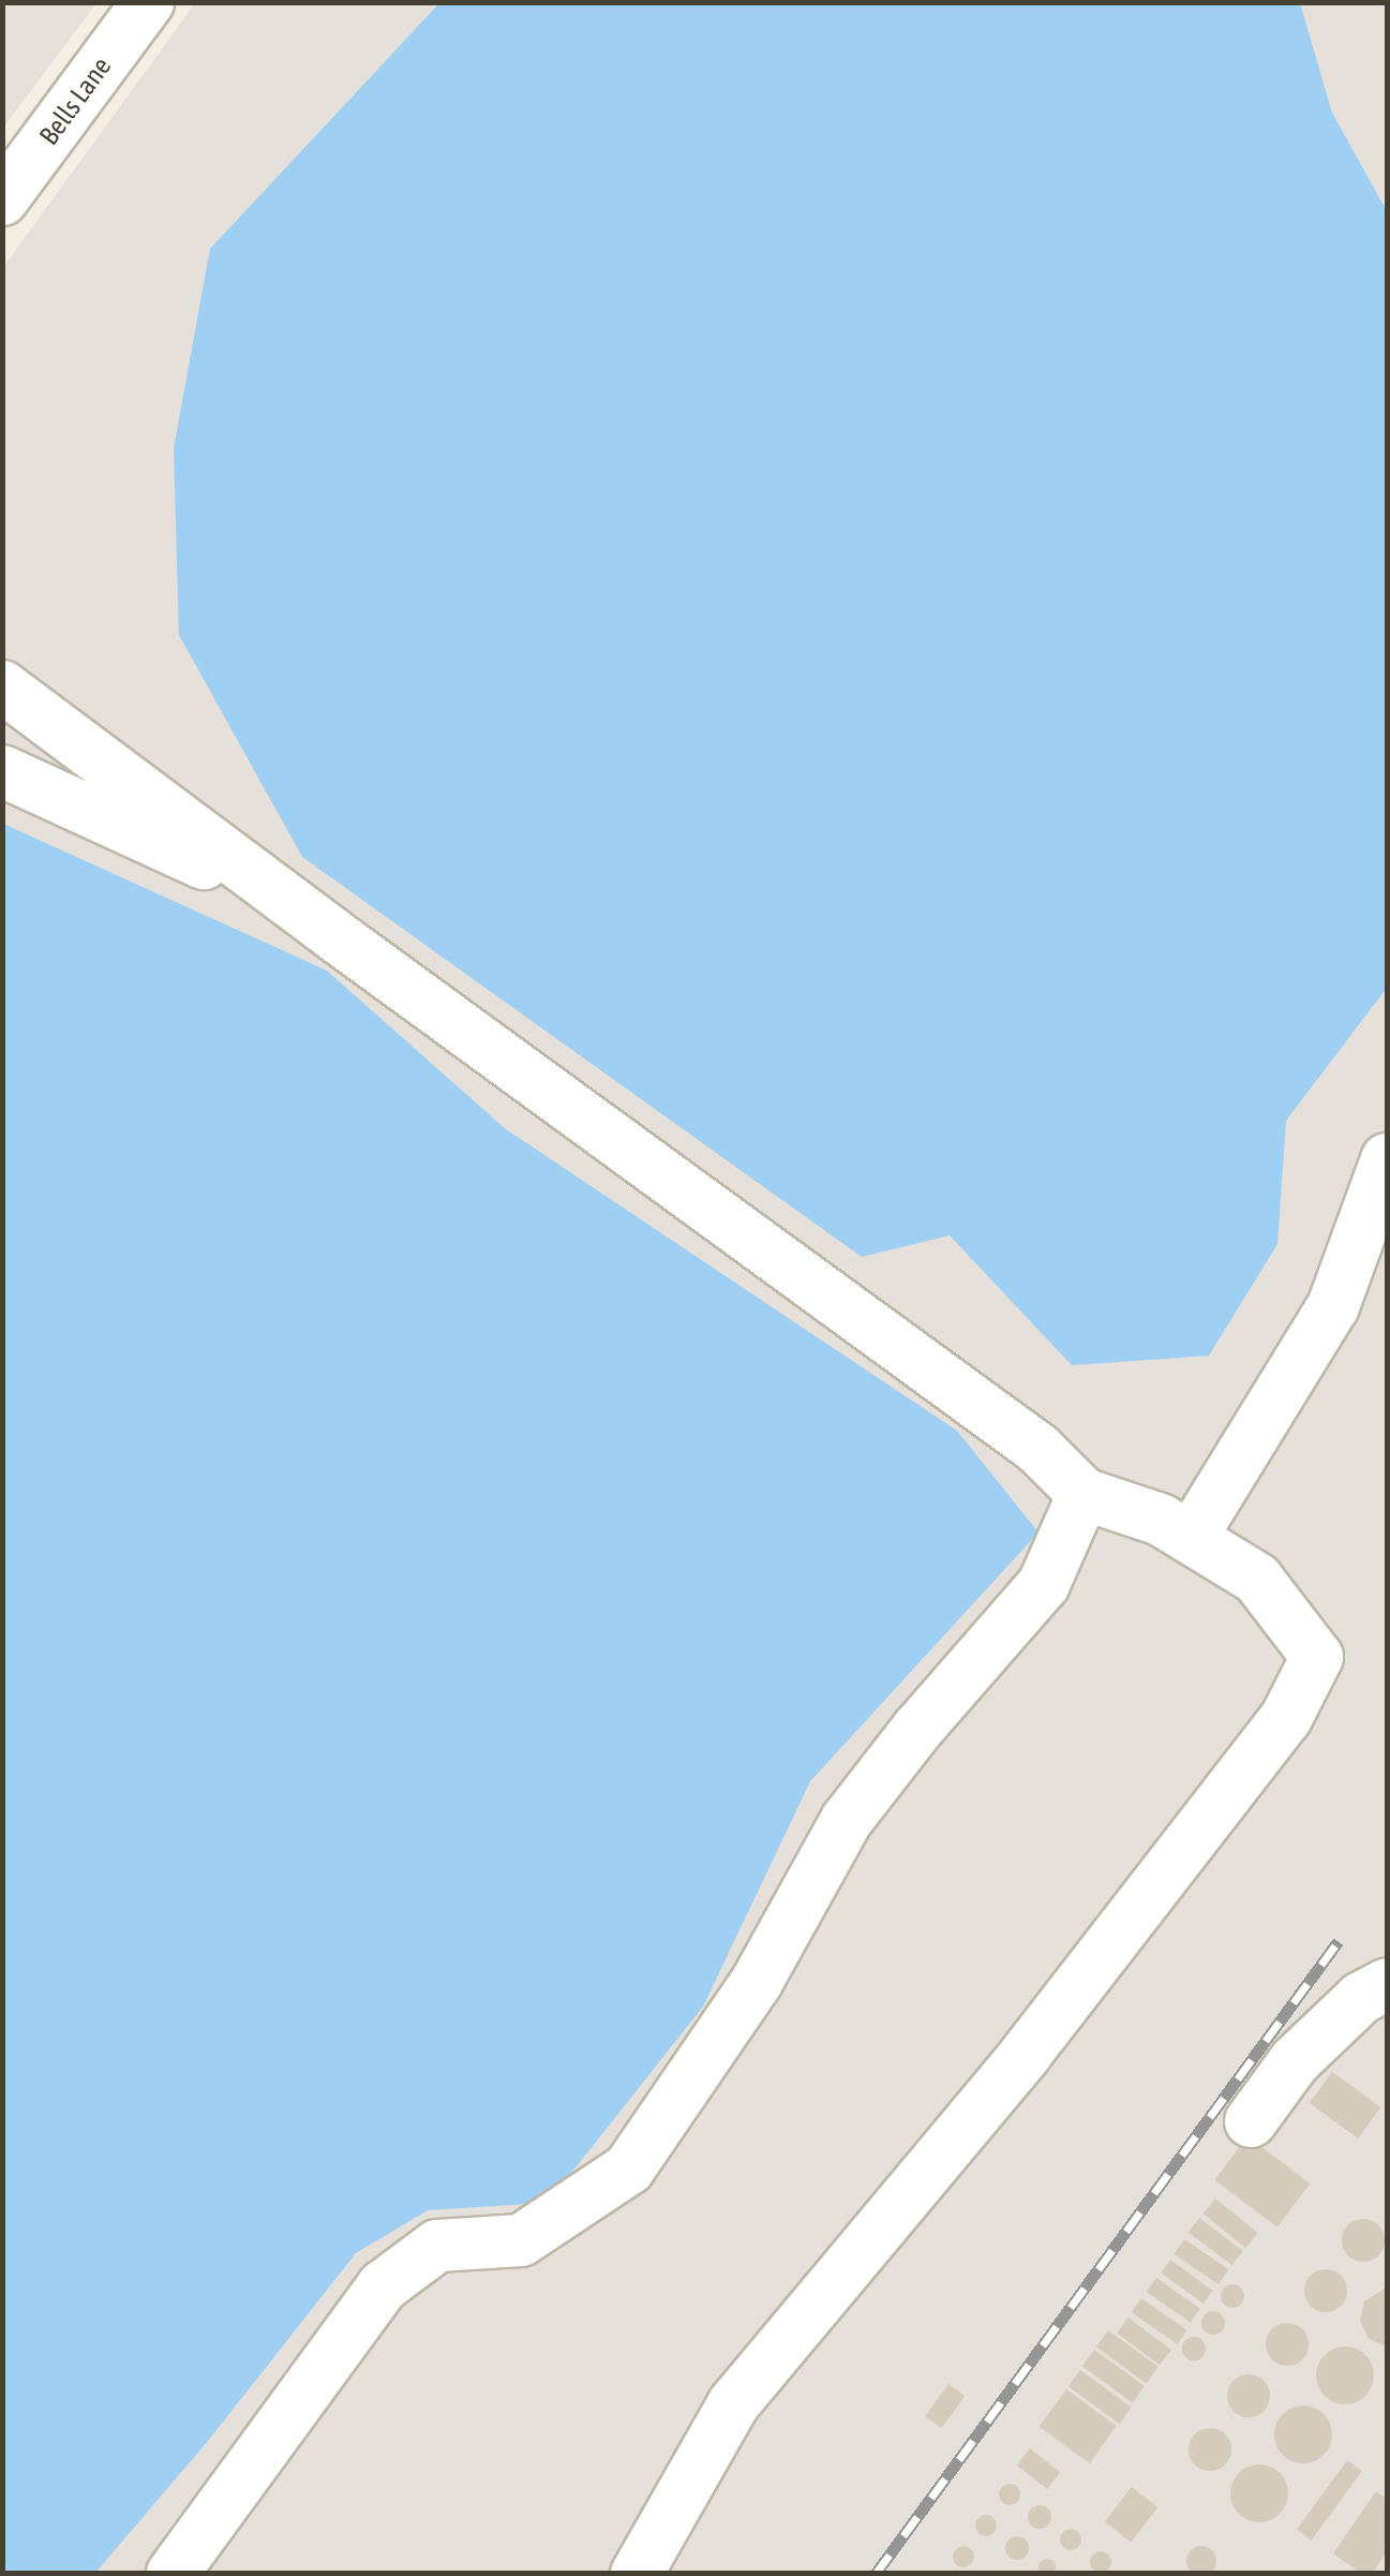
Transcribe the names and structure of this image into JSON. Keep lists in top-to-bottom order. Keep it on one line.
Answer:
{"streets":{"street":["Bells Lane"]}}
